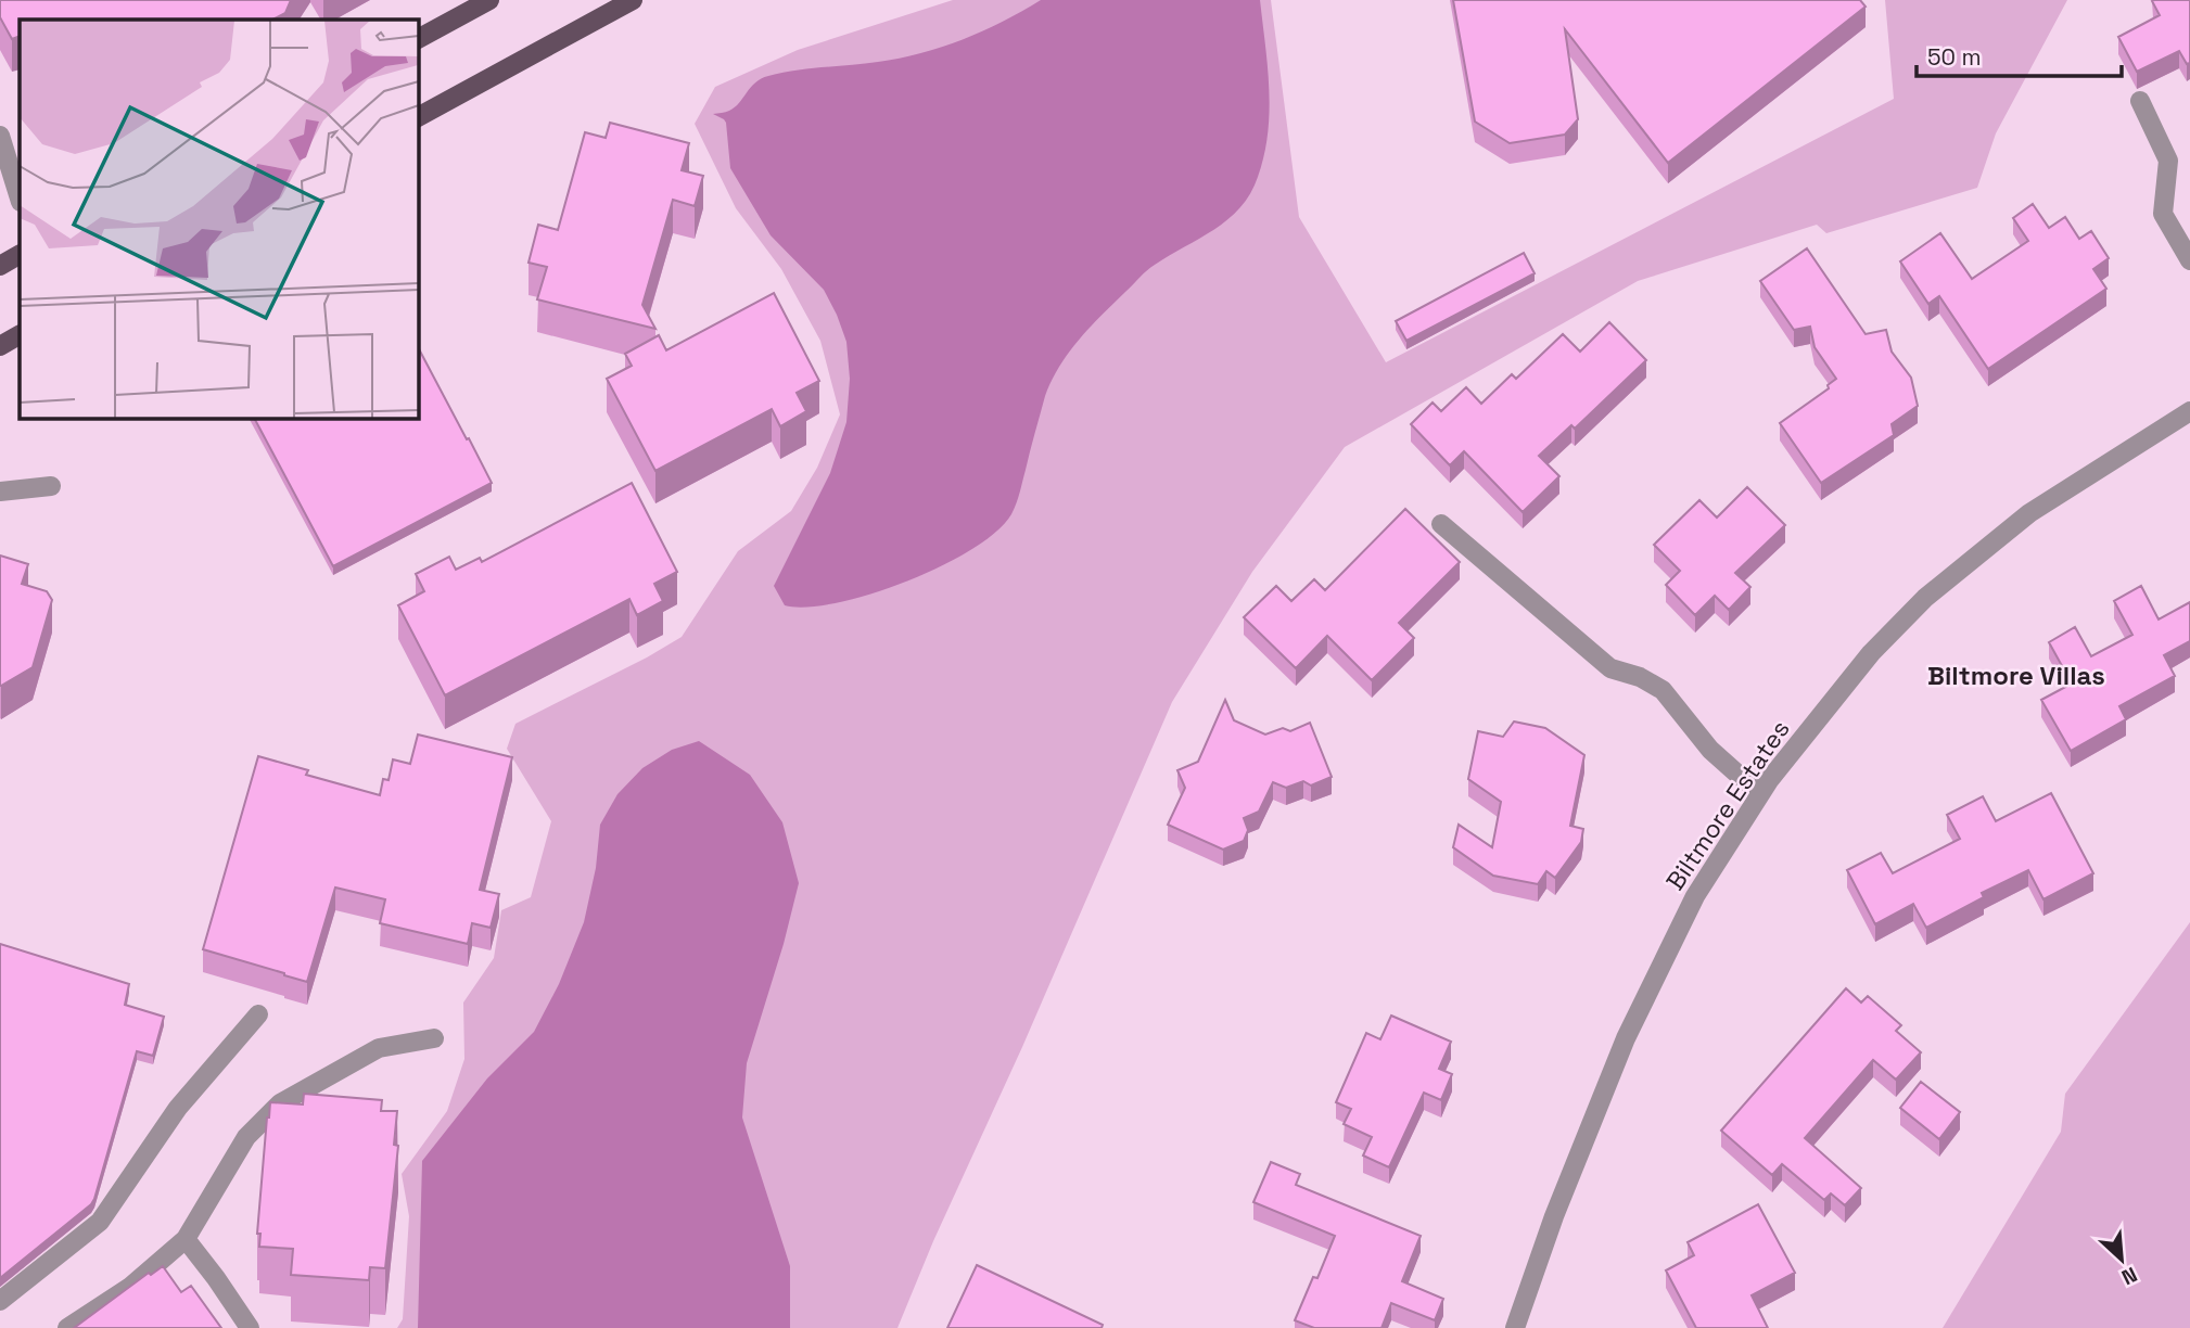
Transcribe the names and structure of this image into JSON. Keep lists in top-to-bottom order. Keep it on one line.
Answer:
{"streets":{"street":["Biltmore Estates"]},"districts":["Biltmore Villas"],"scale_bar":"50 m","north":"bottom right"}
